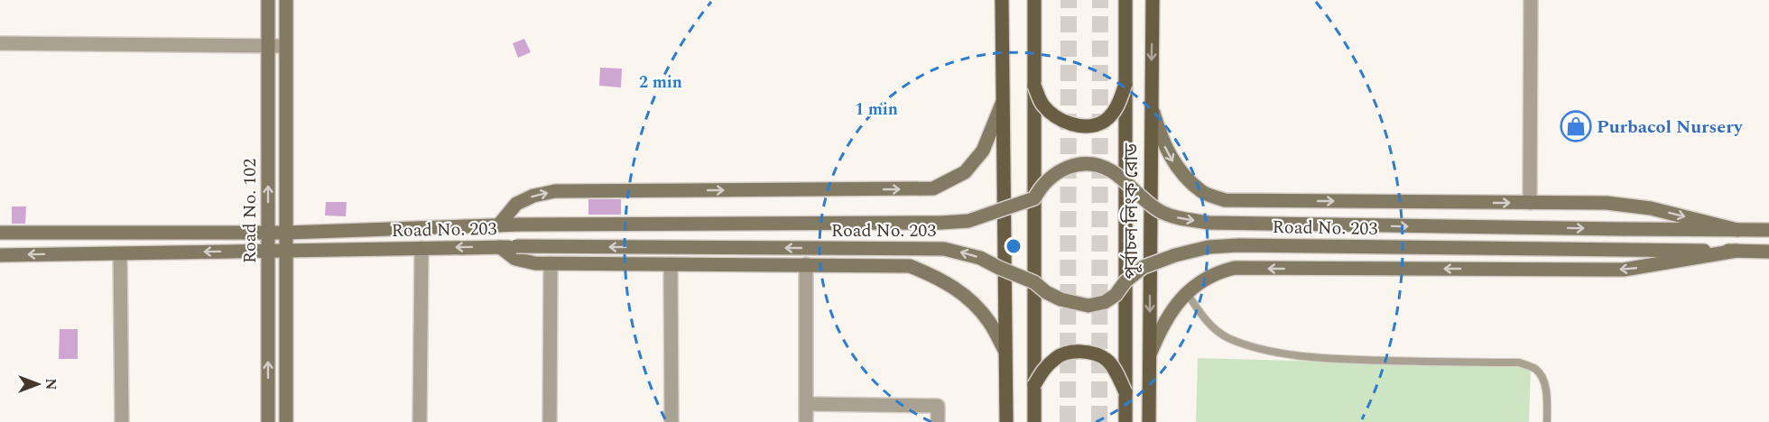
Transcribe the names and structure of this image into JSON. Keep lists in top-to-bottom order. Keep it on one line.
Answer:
{"streets":{"main road":["পূর্বাচল লিংক রোড"],"street":["Road No. 102","Road No. 203"]},"crossings":[["Road No. 102","Road No. 203"],["পূর্বাচল লিংক রোড","Road No. 203"]],"places":{"shop":["Purbacol Nursery"]},"north":"right","rings":["2 min","1 min"]}
